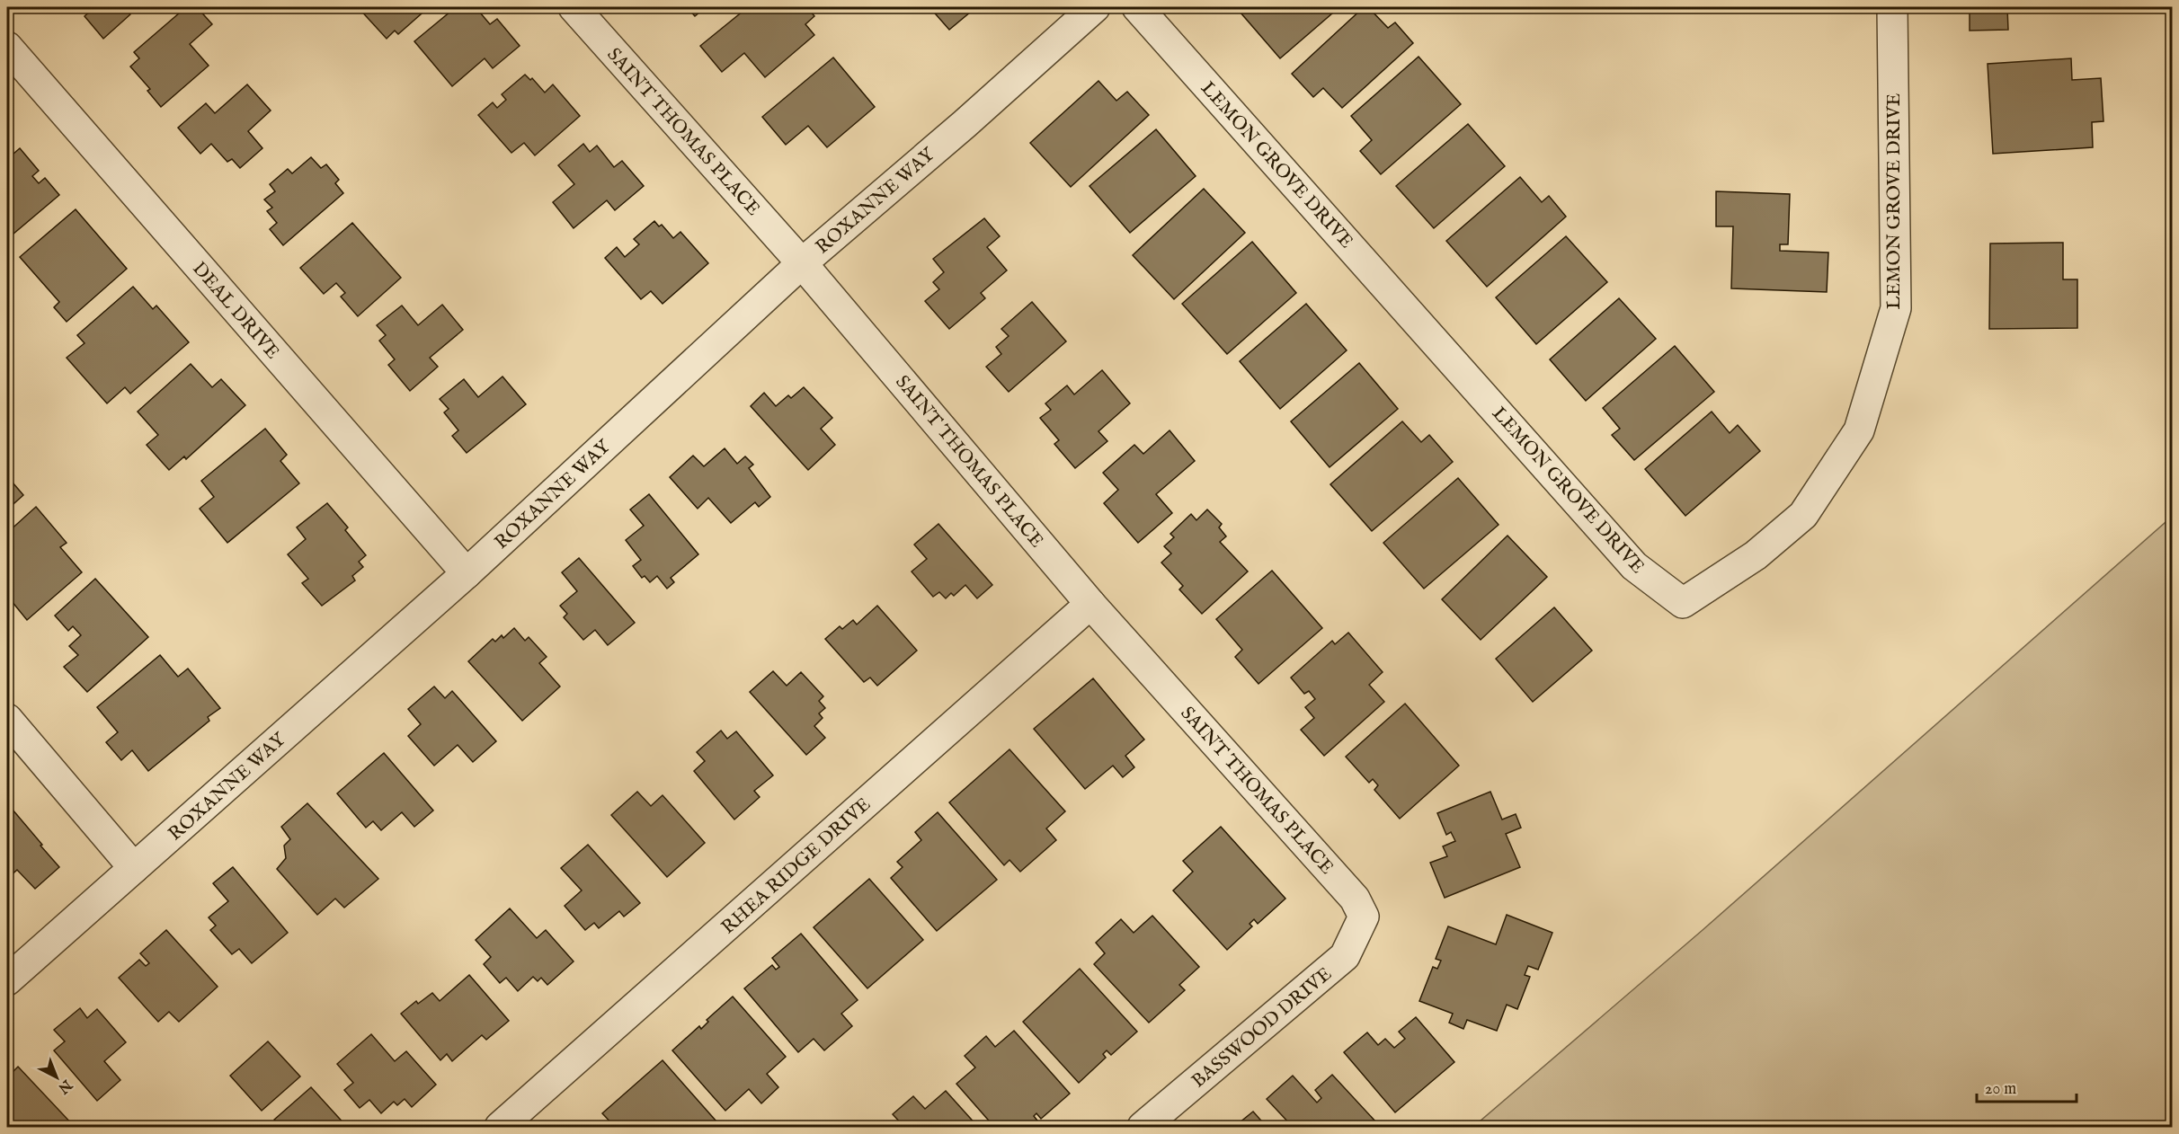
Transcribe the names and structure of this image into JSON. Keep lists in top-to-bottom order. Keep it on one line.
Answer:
{"streets":{"street":["SAINT THOMAS PLACE","LEMON GROVE DRIVE","ROXANNE WAY","DEAL DRIVE","RHEA RIDGE DRIVE","BASSWOOD DRIVE"]},"crossings":[["SAINT THOMAS PLACE","ROXANNE WAY"],["SAINT THOMAS PLACE","RHEA RIDGE DRIVE"],["SAINT THOMAS PLACE","BASSWOOD DRIVE"],["ROXANNE WAY","DEAL DRIVE"]],"scale_bar":"20 m","north":"bottom right"}
